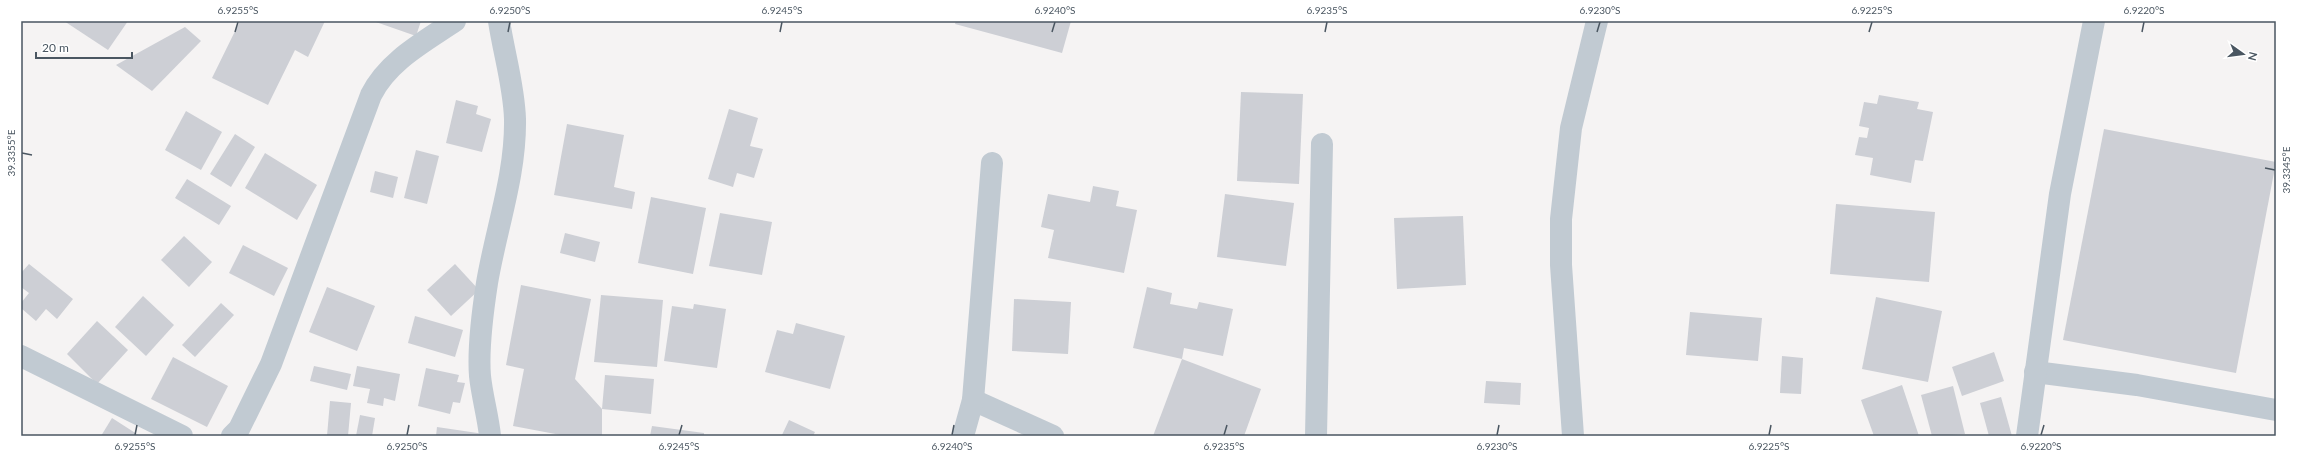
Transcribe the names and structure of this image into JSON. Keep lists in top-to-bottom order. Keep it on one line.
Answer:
{"scale_bar":"20 m","north":"right","coordinates":["6.9255°S","6.9250°S","6.9245°S","6.9240°S","6.9235°S","6.9230°S","6.9225°S","6.9220°S","39.3355°E","39.3345°E"]}
